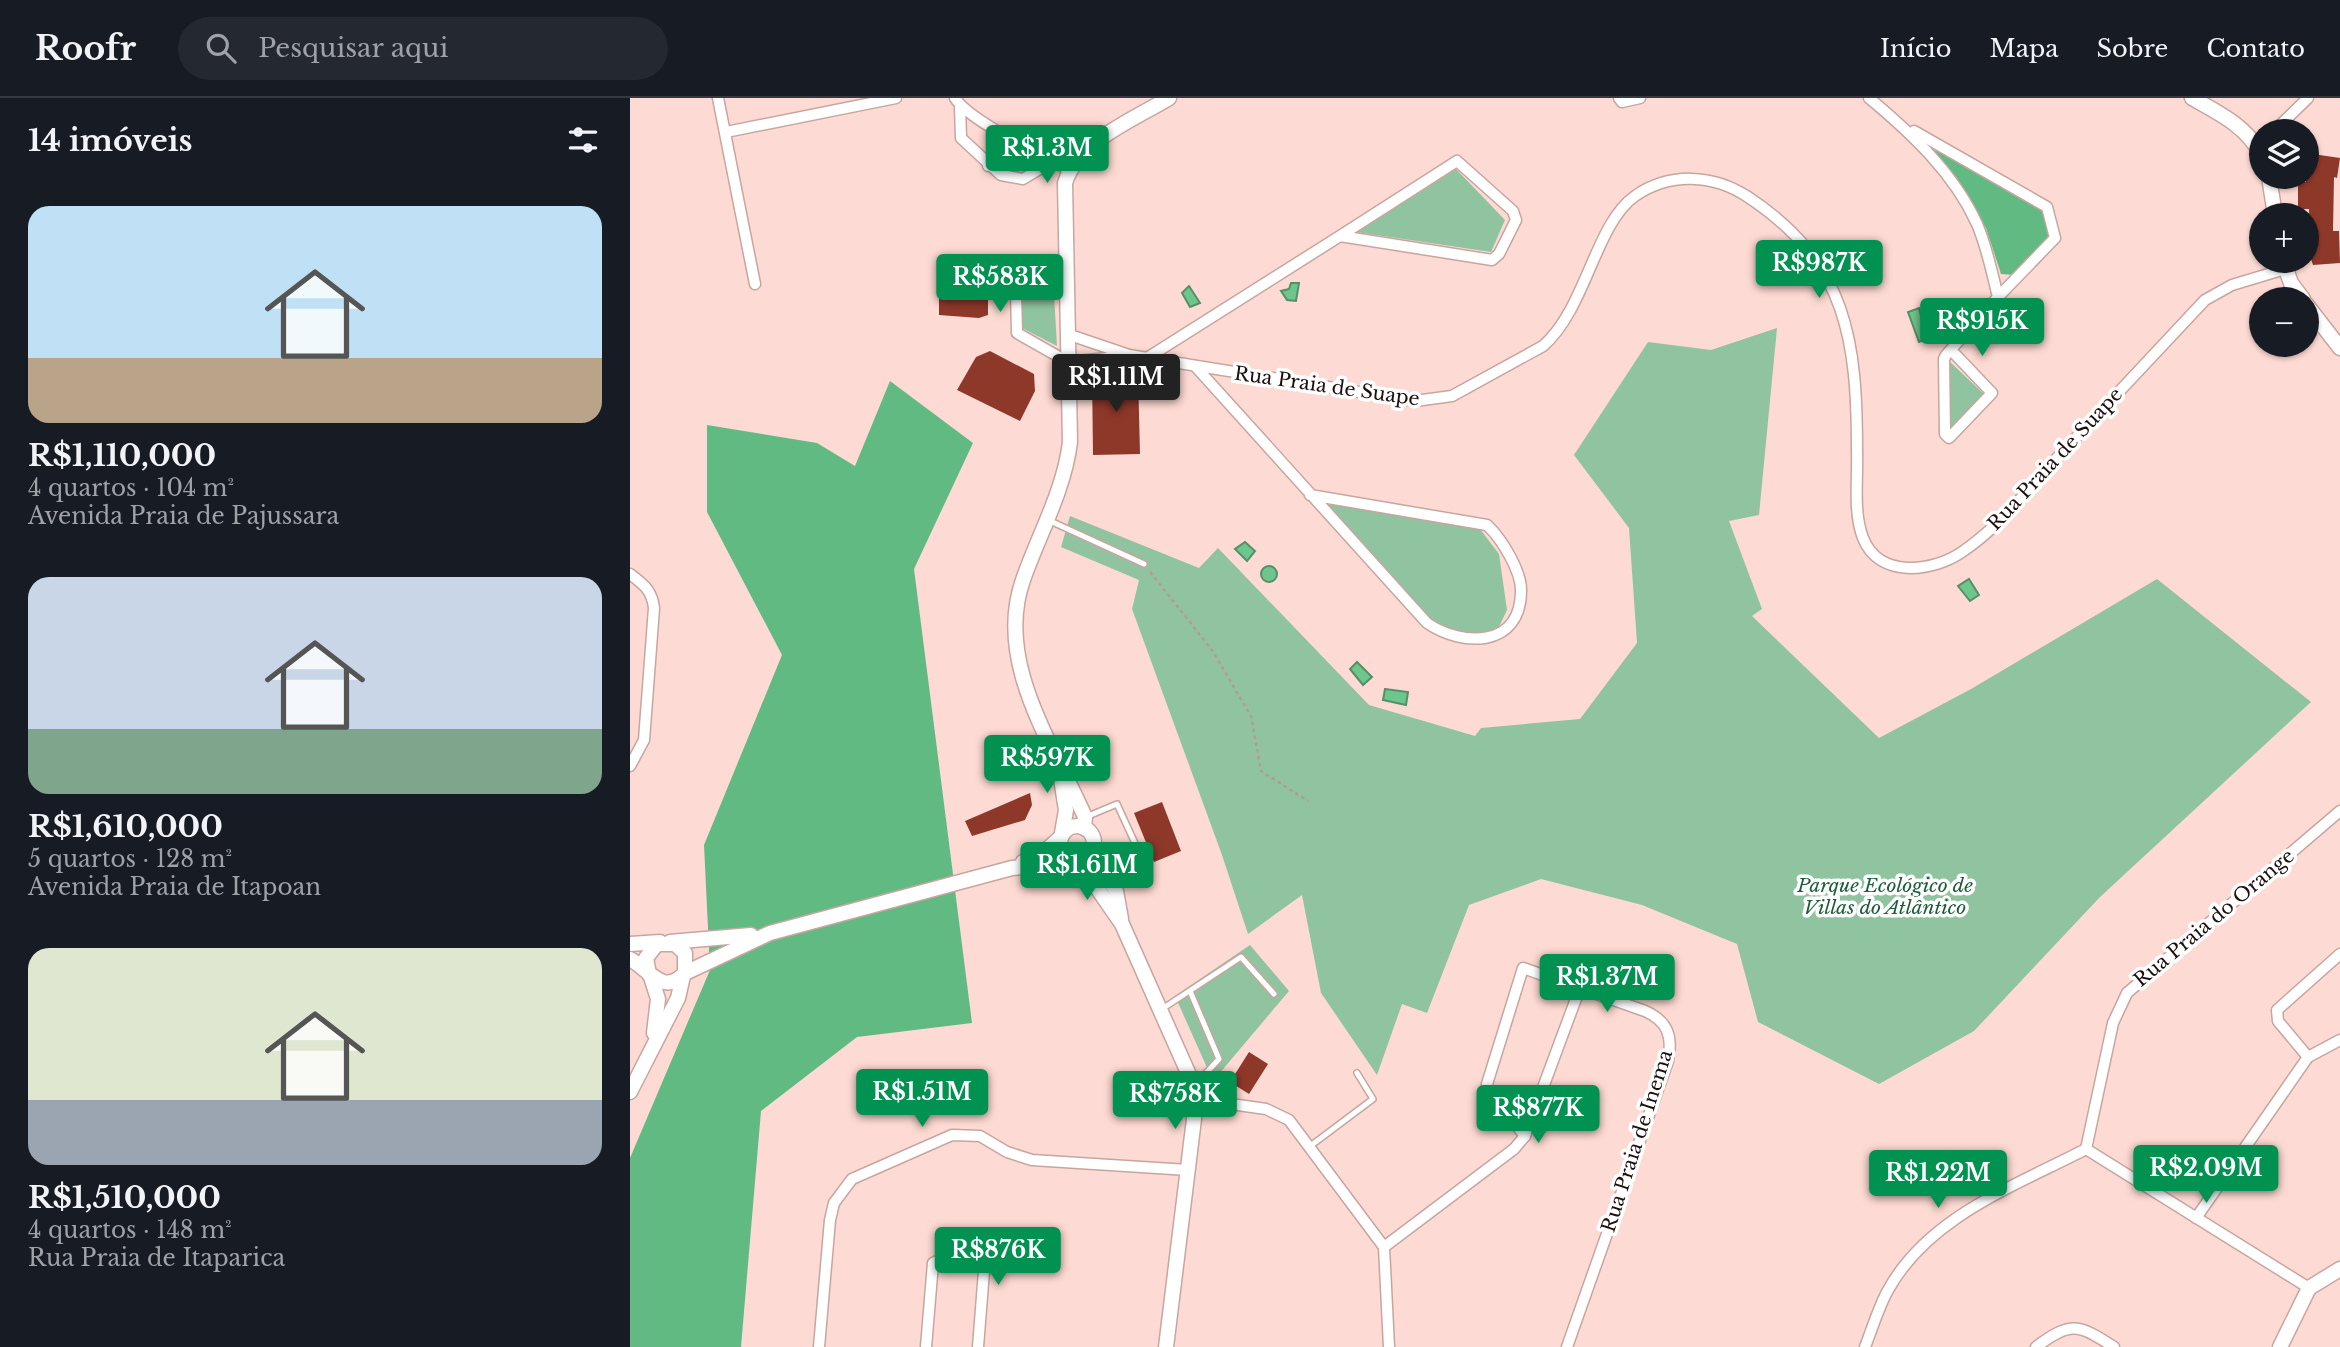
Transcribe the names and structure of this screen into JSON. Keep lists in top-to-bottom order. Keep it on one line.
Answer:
{"streets":{"street":["Rua Praia de Suape","Rua Praia do Orange","Rua Praia de Inema"]},"parks":["Parque Ecológico de Villas do Atlântico"],"page":{"header":"Roofr","search":"Pesquisar aqui","nav":["Início","Mapa","Sobre","Contato"],"heading":"14 imóveis","map_buttons":["+","−"],"price":["R$1.3M","R$987K","R$583K","R$915K","R$1.11M","R$597K","R$1.61M","R$1.37M","R$1.51M","R$758K","R$877K","R$2.09M","R$1.22M","R$876K"],"list":[{"name":"R$1,110,000","note":"4 quartos · 104 m² · Avenida Praia de Pajussara"},{"name":"R$1,610,000","note":"5 quartos · 128 m² · Avenida Praia de Itapoan"},{"name":"R$1,510,000","note":"4 quartos · 148 m² · Rua Praia de Itaparica"}]}}
